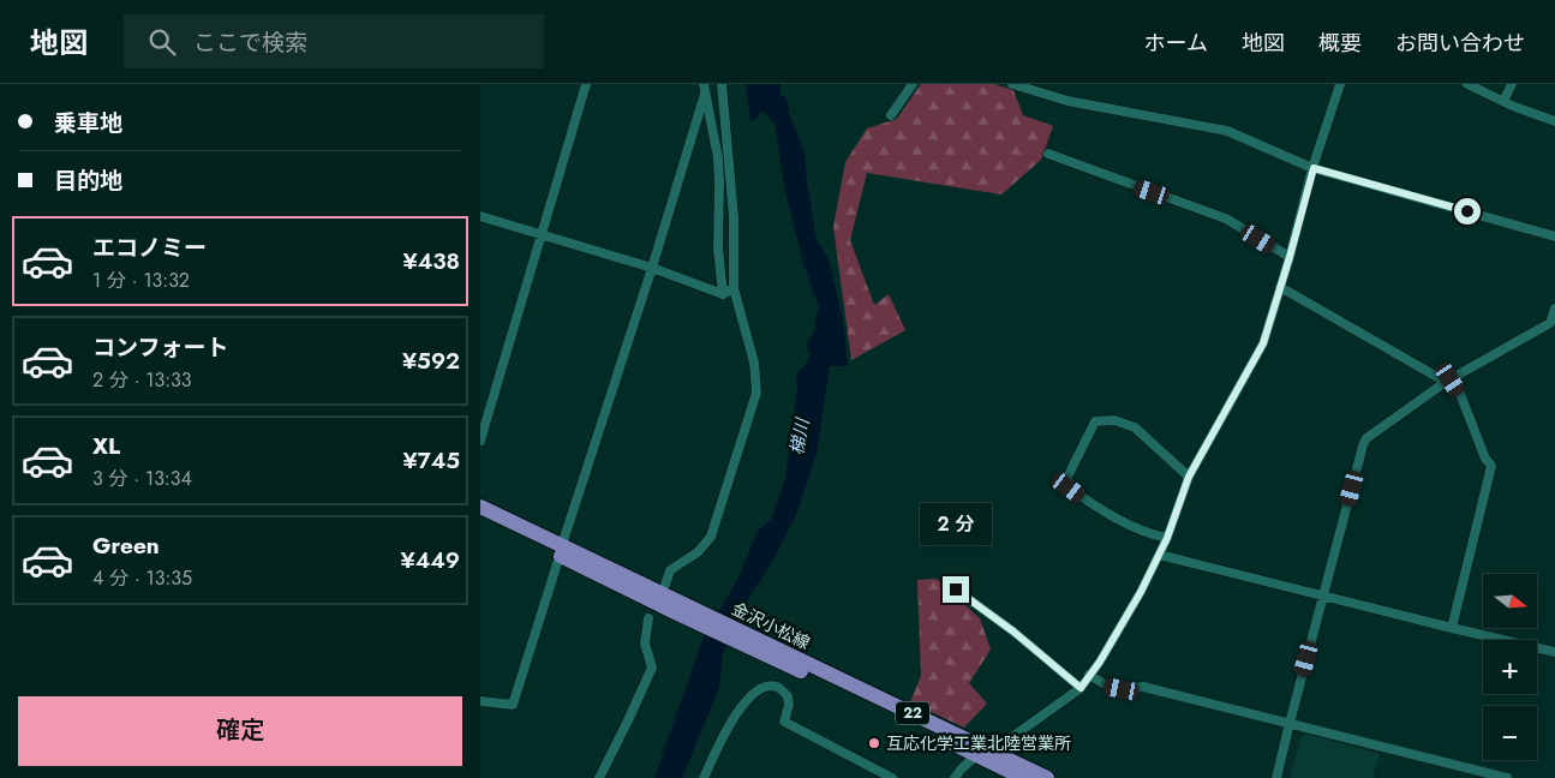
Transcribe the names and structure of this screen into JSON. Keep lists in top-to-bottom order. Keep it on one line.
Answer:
{"streets":{"main road":["金沢小松線","22"]},"water":["梯川"],"places":["互応化学工業北陸営業所"],"north":"right","page":{"header":"地図","search":"ここで検索","nav":["ホーム","地図","概要","お問い合わせ"],"banner":["乗車地","目的地"],"list":[{"name":"エコノミー","note":"1 分 · 13:32","value":"¥438"},{"name":"コンフォート","note":"2 分 · 13:33","value":"¥592"},{"name":"XL","note":"3 分 · 13:34","value":"¥745"},{"name":"Green","note":"4 分 · 13:35","value":"¥449"}],"bubble":"2 分","map_buttons":["+","−"],"buttons":"確定"}}
